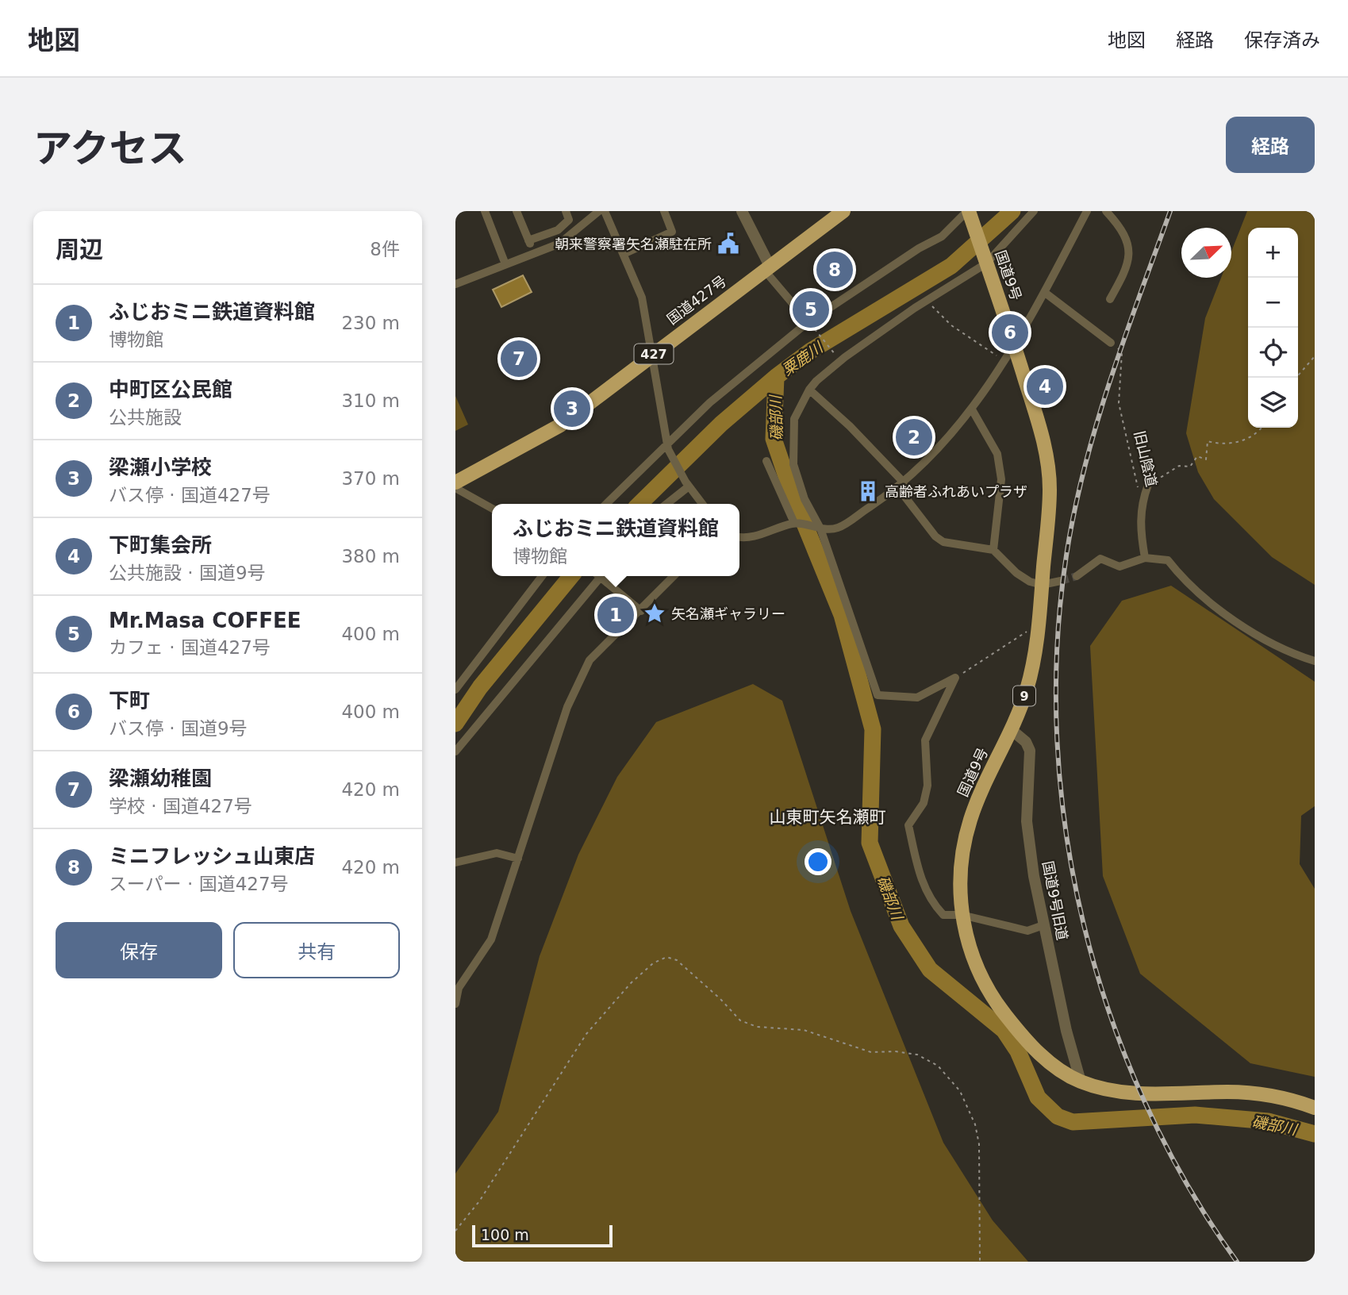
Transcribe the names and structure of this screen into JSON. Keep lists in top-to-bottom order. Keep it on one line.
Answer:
{"streets":{"highway":["国道9号","国道427号","427","9"],"street":["旧山陰道","国道9号旧道"]},"crossings":[["国道9号","国道9号旧道"]],"districts":["山東町矢名瀬町"],"water":["粟鹿川","磯部川"],"places":{"public building":["朝来警察署矢名瀬駐在所"],"building":["高齢者ふれあいプラザ"],"place":["矢名瀬ギャラリー"]},"scale_bar":"100 m","north":"top right","page":{"header":"地図","nav":["地図","経路","保存済み"],"title":"アクセス","buttons":["経路",["保存","共有"]],"heading":["周辺","8件"],"map_buttons":["+","−"],"pins":["8","5","6","7","4","3","2","1"],"list":[{"mark":"1","name":"ふじおミニ鉄道資料館","note":"博物館","value":"230 m"},{"mark":"2","name":"中町区公民館","note":"公共施設","value":"310 m"},{"mark":"3","name":"梁瀬小学校","note":"バス停 · 国道427号","value":"370 m"},{"mark":"4","name":"下町集会所","note":"公共施設 · 国道9号","value":"380 m"},{"mark":"5","name":"Mr.Masa COFFEE","note":"カフェ · 国道427号","value":"400 m"},{"mark":"6","name":"下町","note":"バス停 · 国道9号","value":"400 m"},{"mark":"7","name":"梁瀬幼稚園","note":"学校 · 国道427号","value":"420 m"},{"mark":"8","name":"ミニフレッシュ山東店","note":"スーパー · 国道427号","value":"420 m"}],"popup":["ふじおミニ鉄道資料館","博物館"],"scale":"100 m"}}
